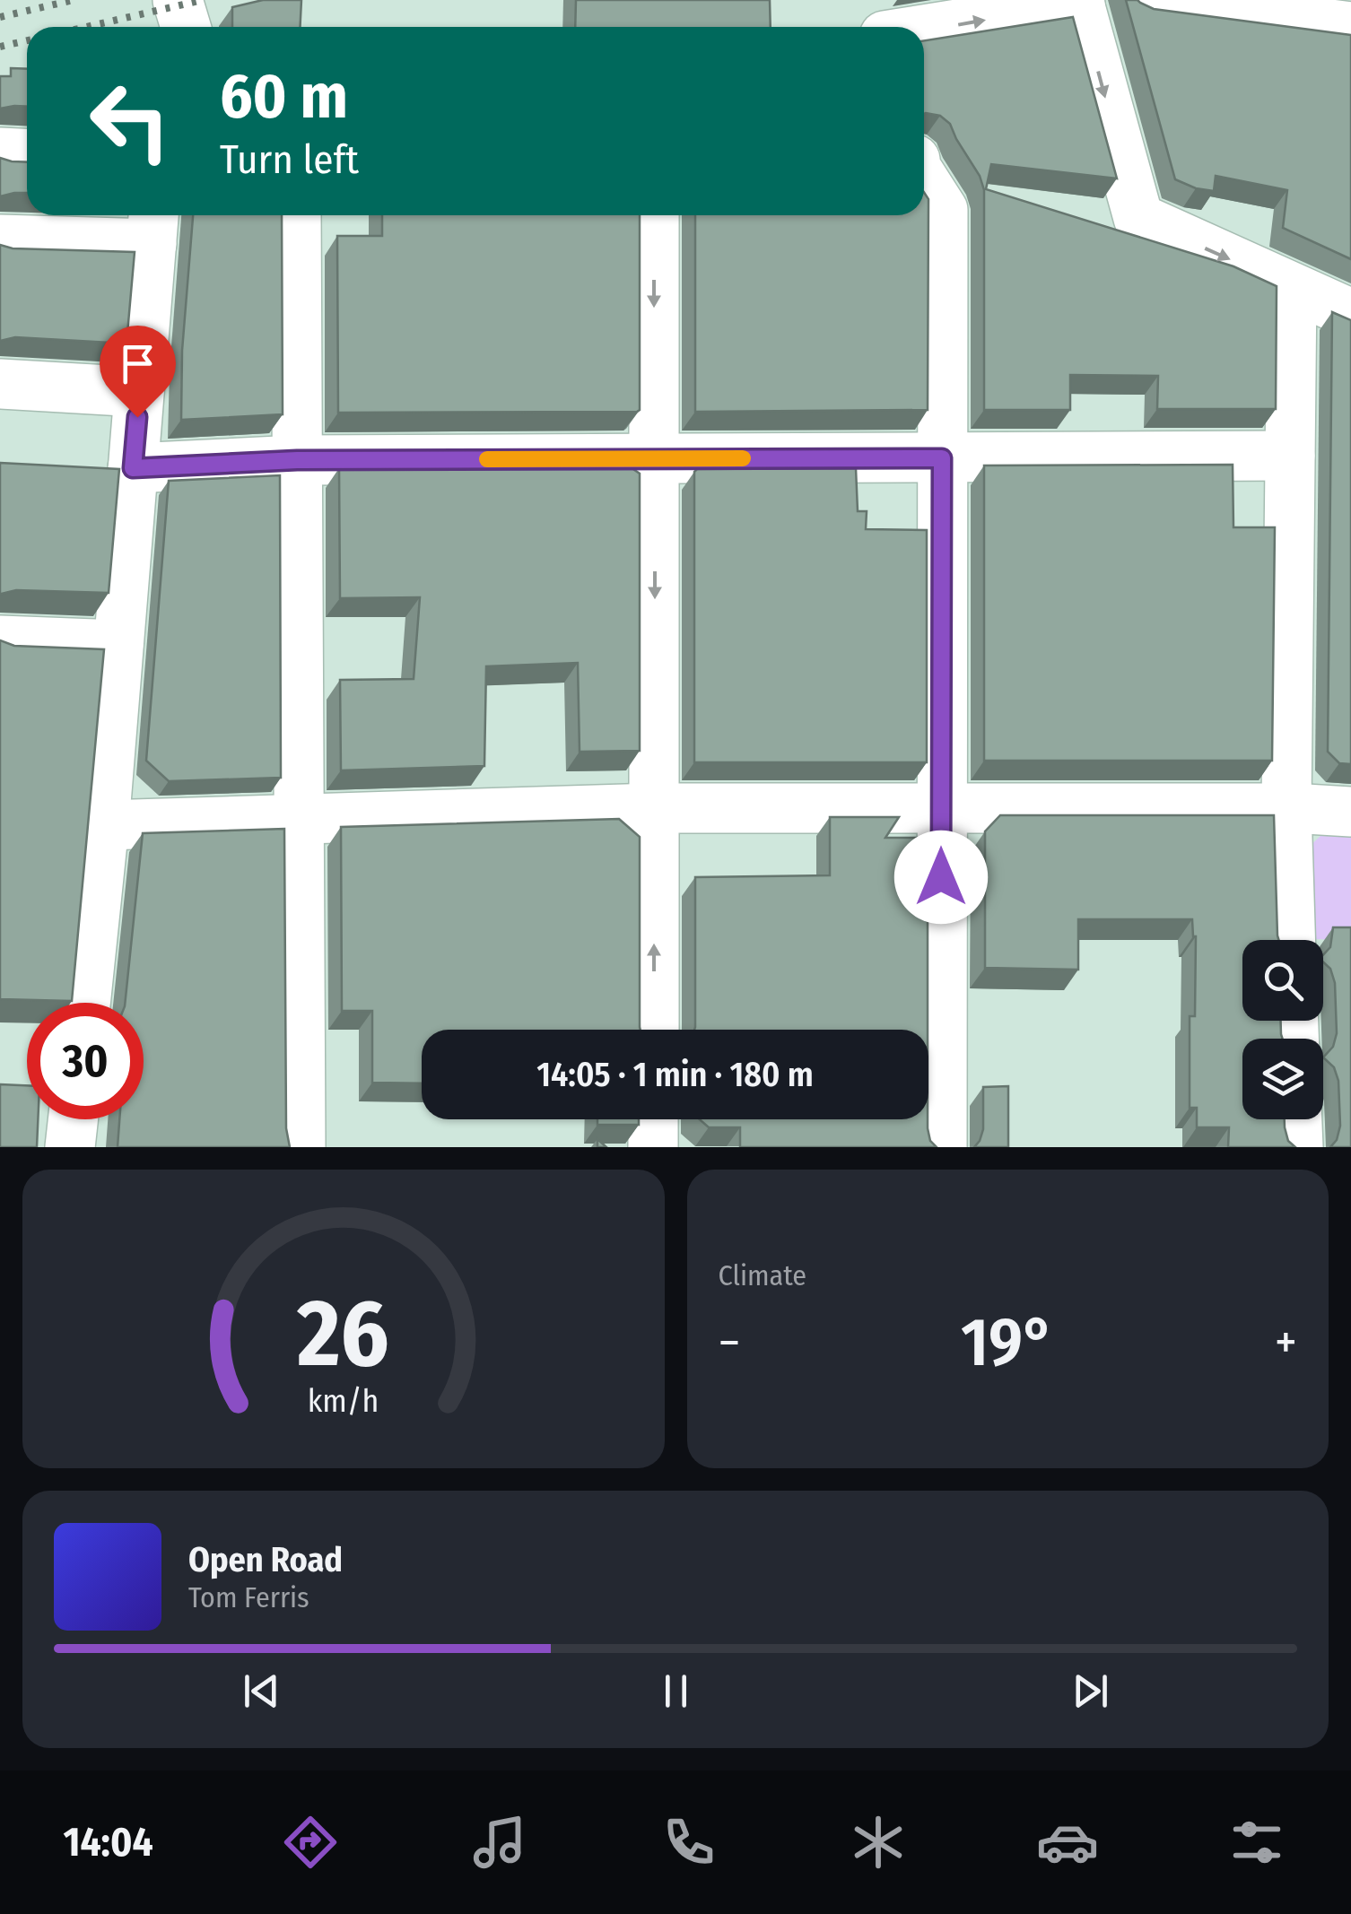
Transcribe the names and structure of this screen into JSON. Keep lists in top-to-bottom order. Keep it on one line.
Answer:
{"page":{"turn":["60 m","Turn left"],"limit":"30","trip":"14:05 · 1 min · 180 m","tile":"Climate","heat":["−","19°","+"],"song":["Open Road","Tom Ferris"],"tabs":"14:04","gauge":["26","km/h"]}}
